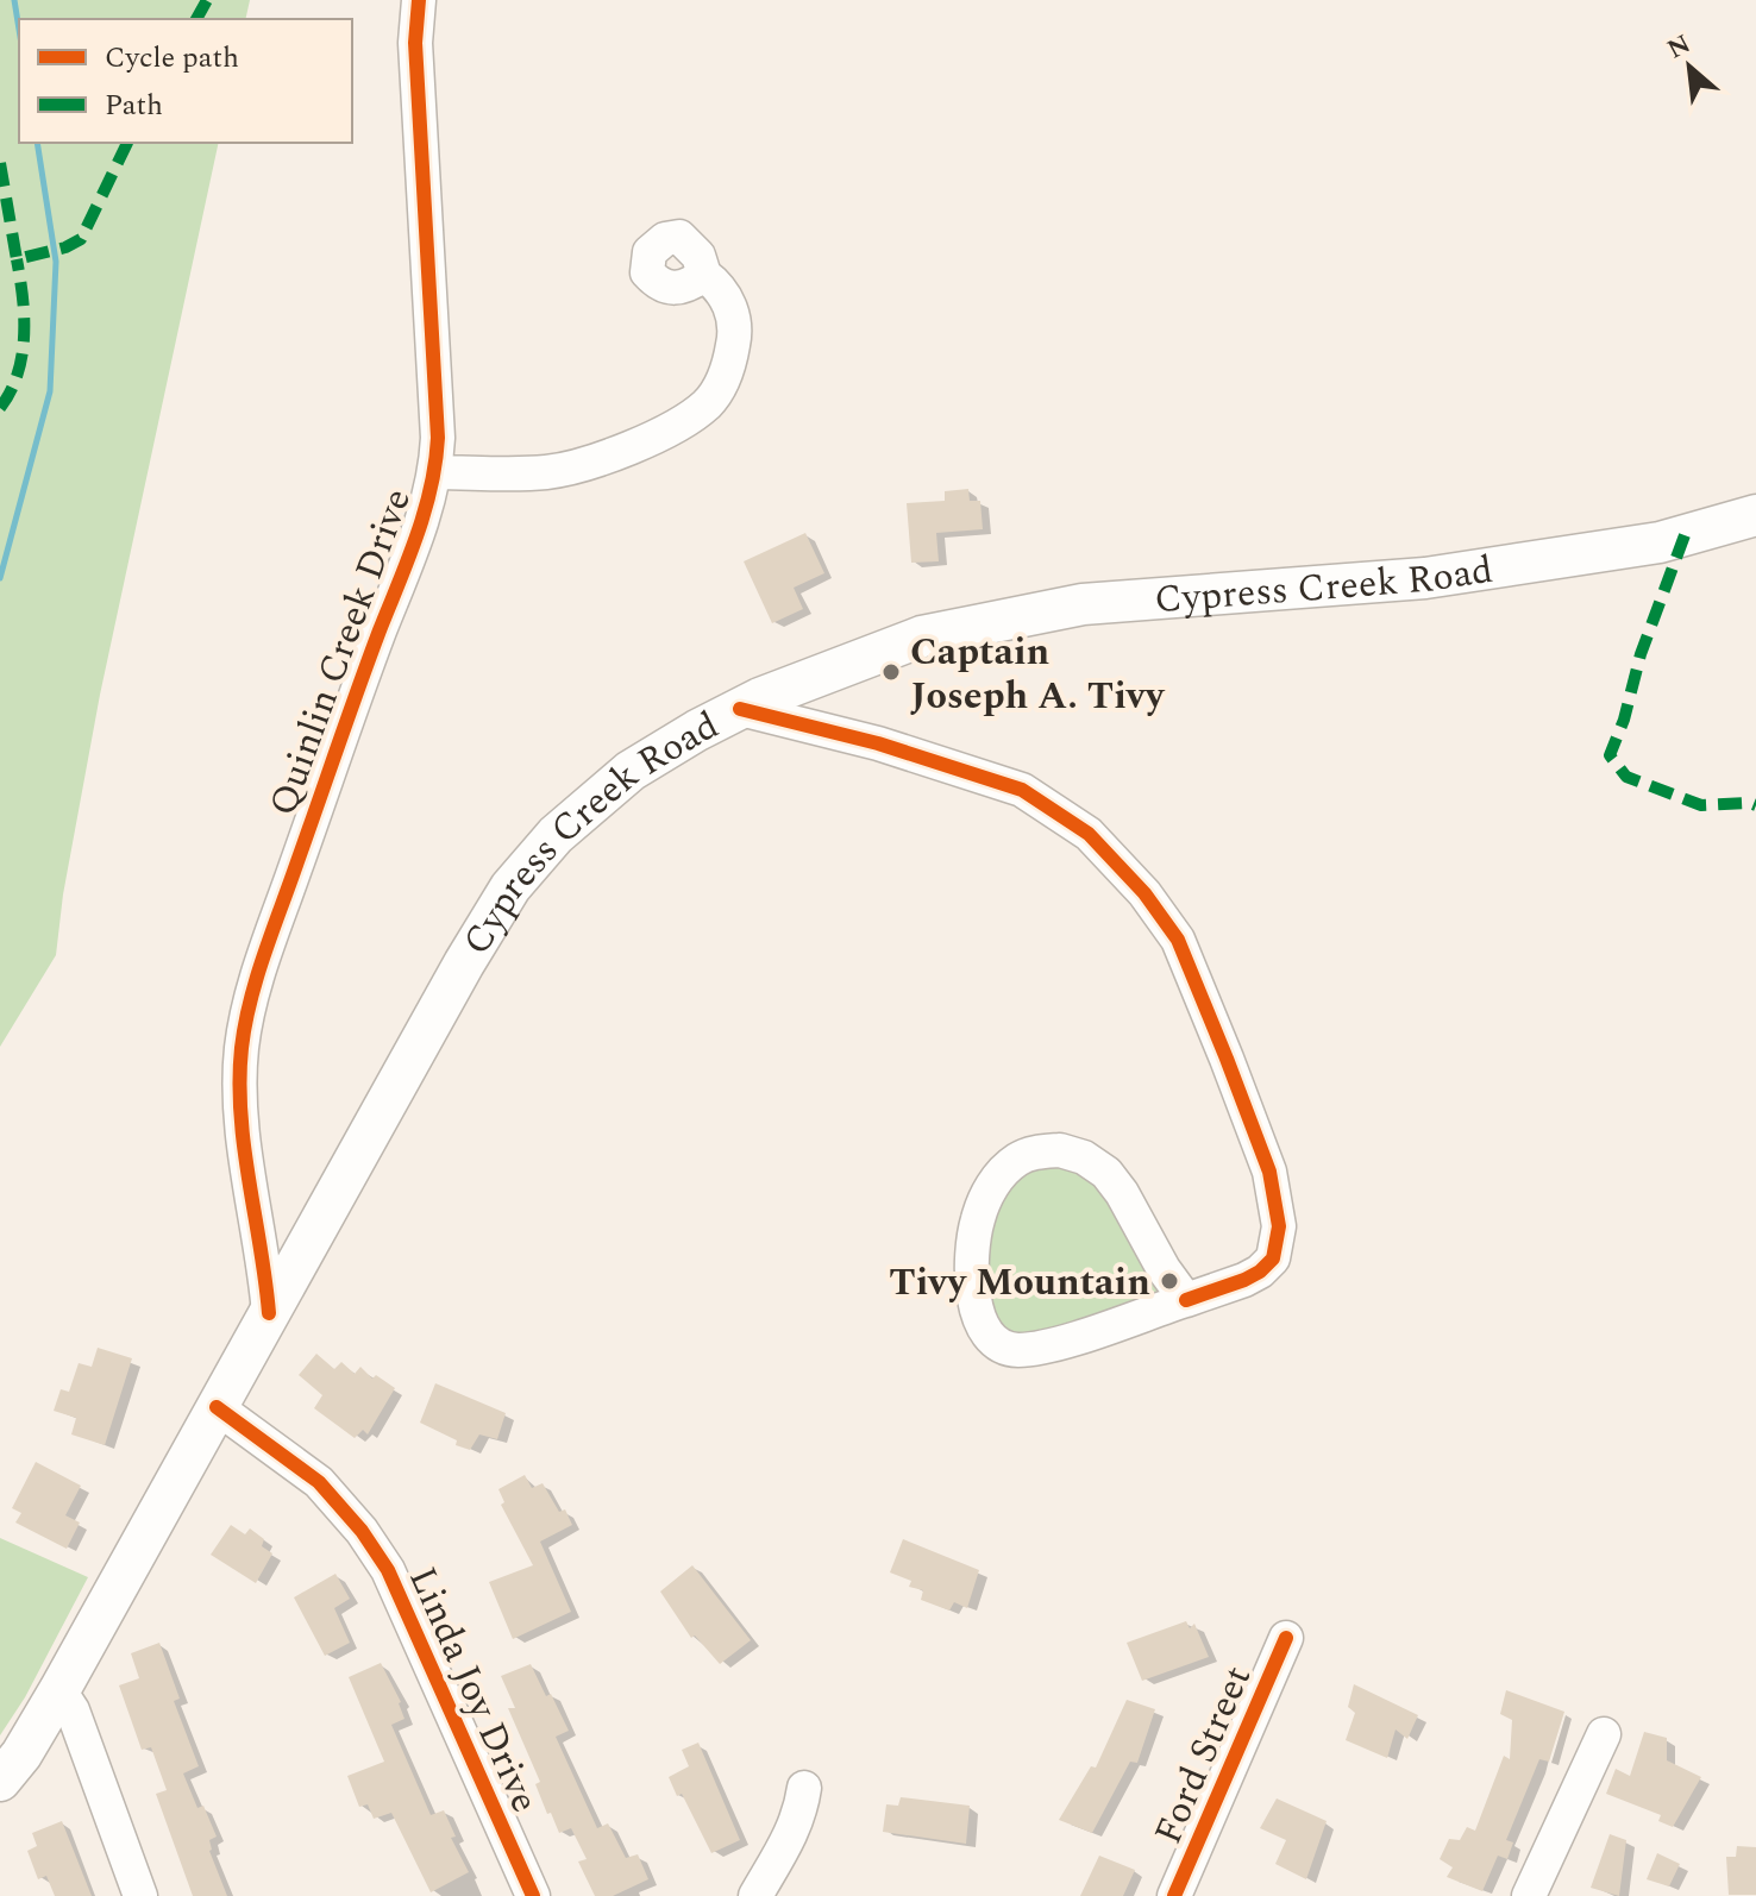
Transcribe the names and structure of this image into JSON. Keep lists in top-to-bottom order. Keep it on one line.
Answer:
{"streets":{"main road":["Cypress Creek Road"],"street":["Quinlin Creek Drive","Linda Joy Drive","Ford Street"]},"crossings":[["Cypress Creek Road","Quinlin Creek Drive"],["Cypress Creek Road","Linda Joy Drive"]],"places":["Captain Joseph A. Tivy","Tivy Mountain"],"legend":["Cycle path","Path"],"north":"top left"}
